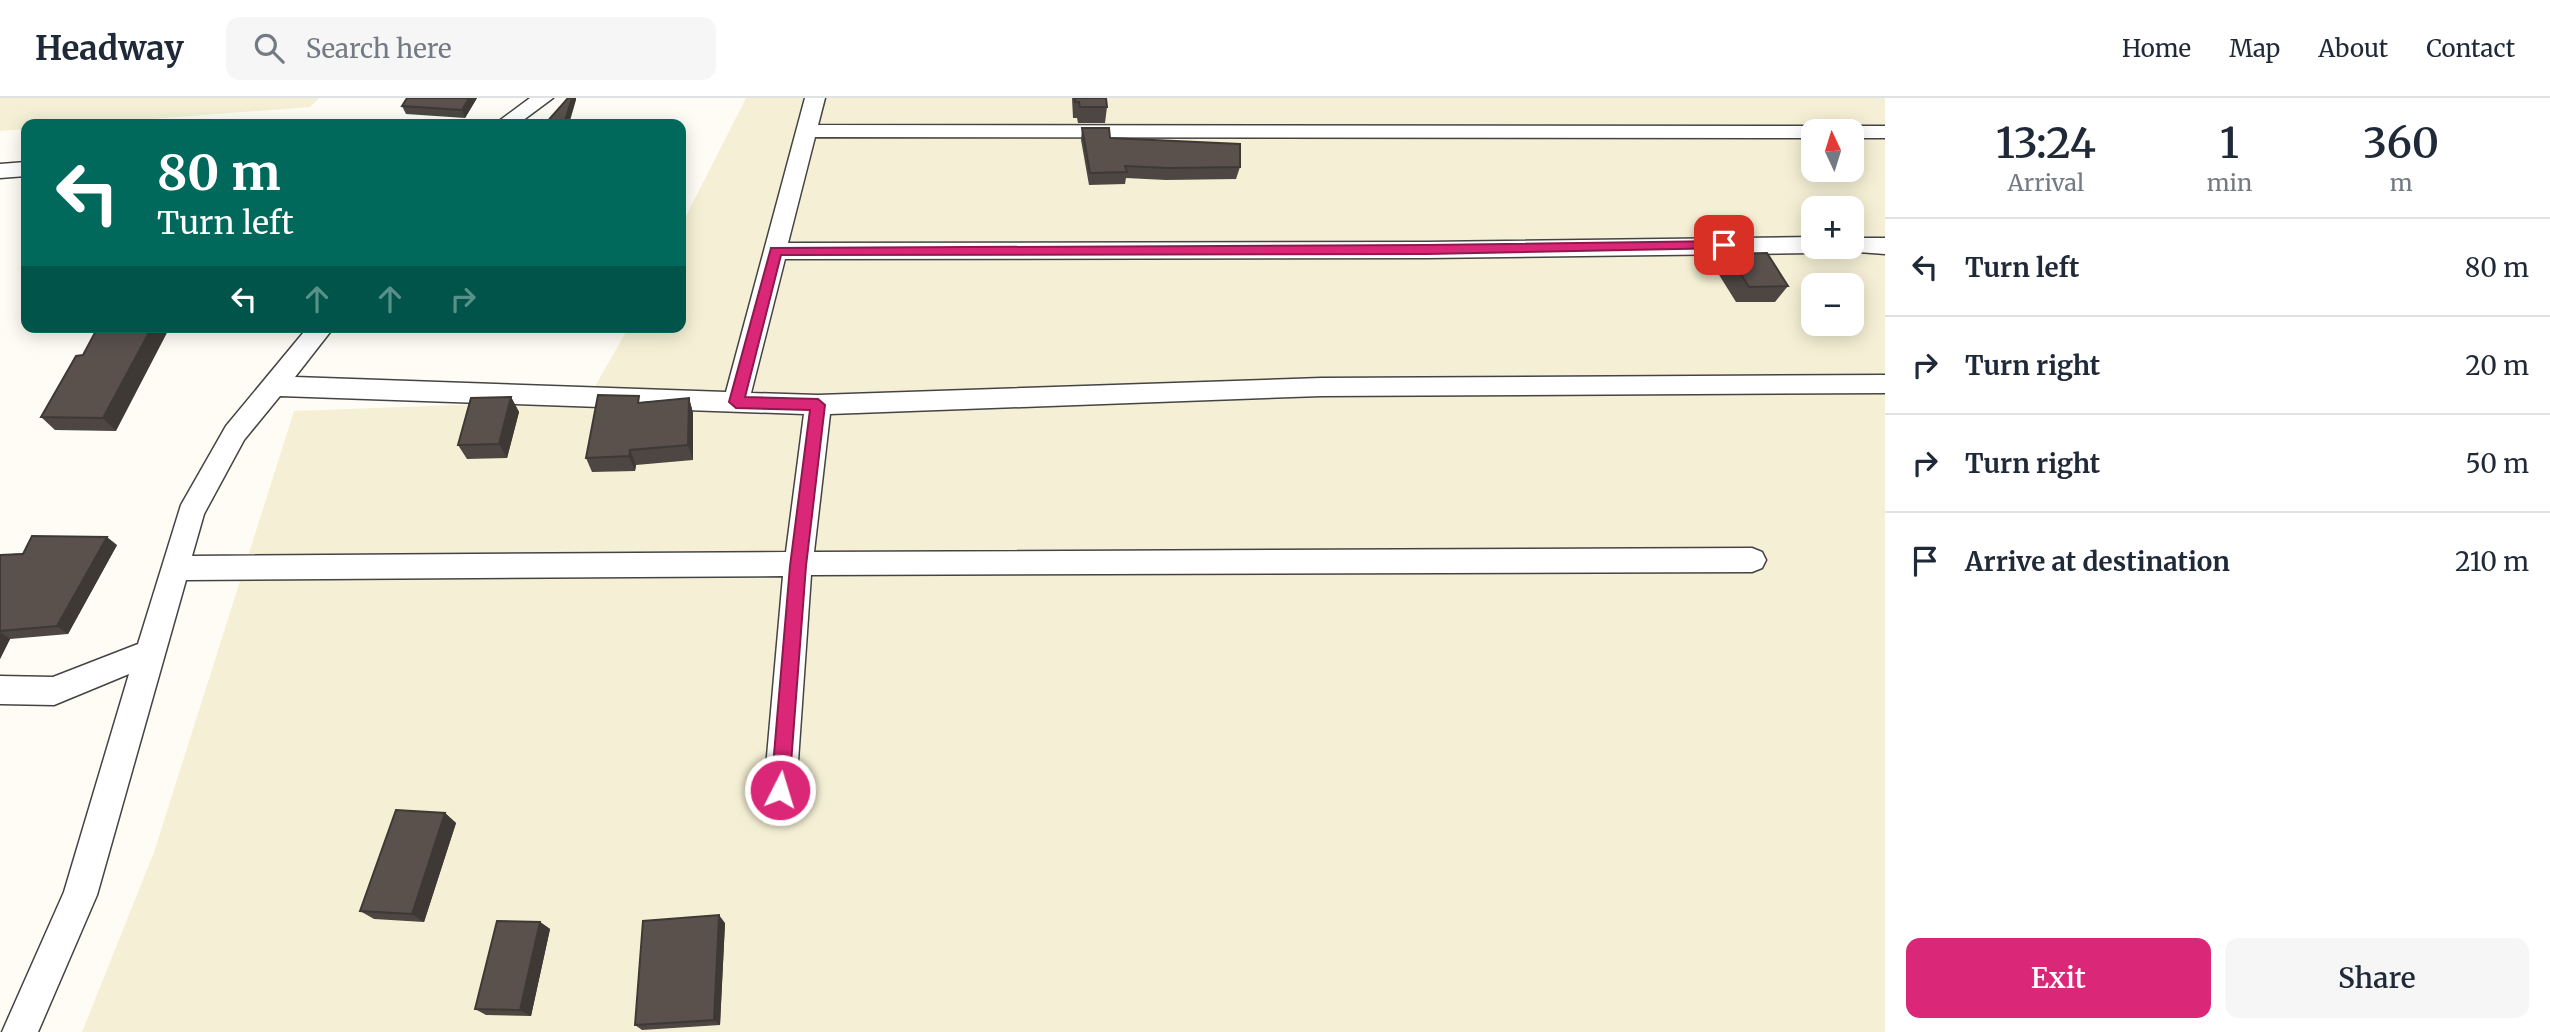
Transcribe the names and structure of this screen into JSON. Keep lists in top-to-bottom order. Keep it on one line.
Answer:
{"north":"top","page":{"header":"Headway","search":"Search here","nav":["Home","Map","About","Contact"],"eta":["13:24","Arrival","1","min","360","m"],"map_buttons":["+","−"],"turn":["80 m","Turn left"],"list":[{"name":"Turn left","value":"80 m"},{"name":"Turn right","value":"20 m"},{"name":"Turn right","value":"50 m"},{"name":"Arrive at destination","value":"210 m"}],"buttons":["Exit","Share"]}}
